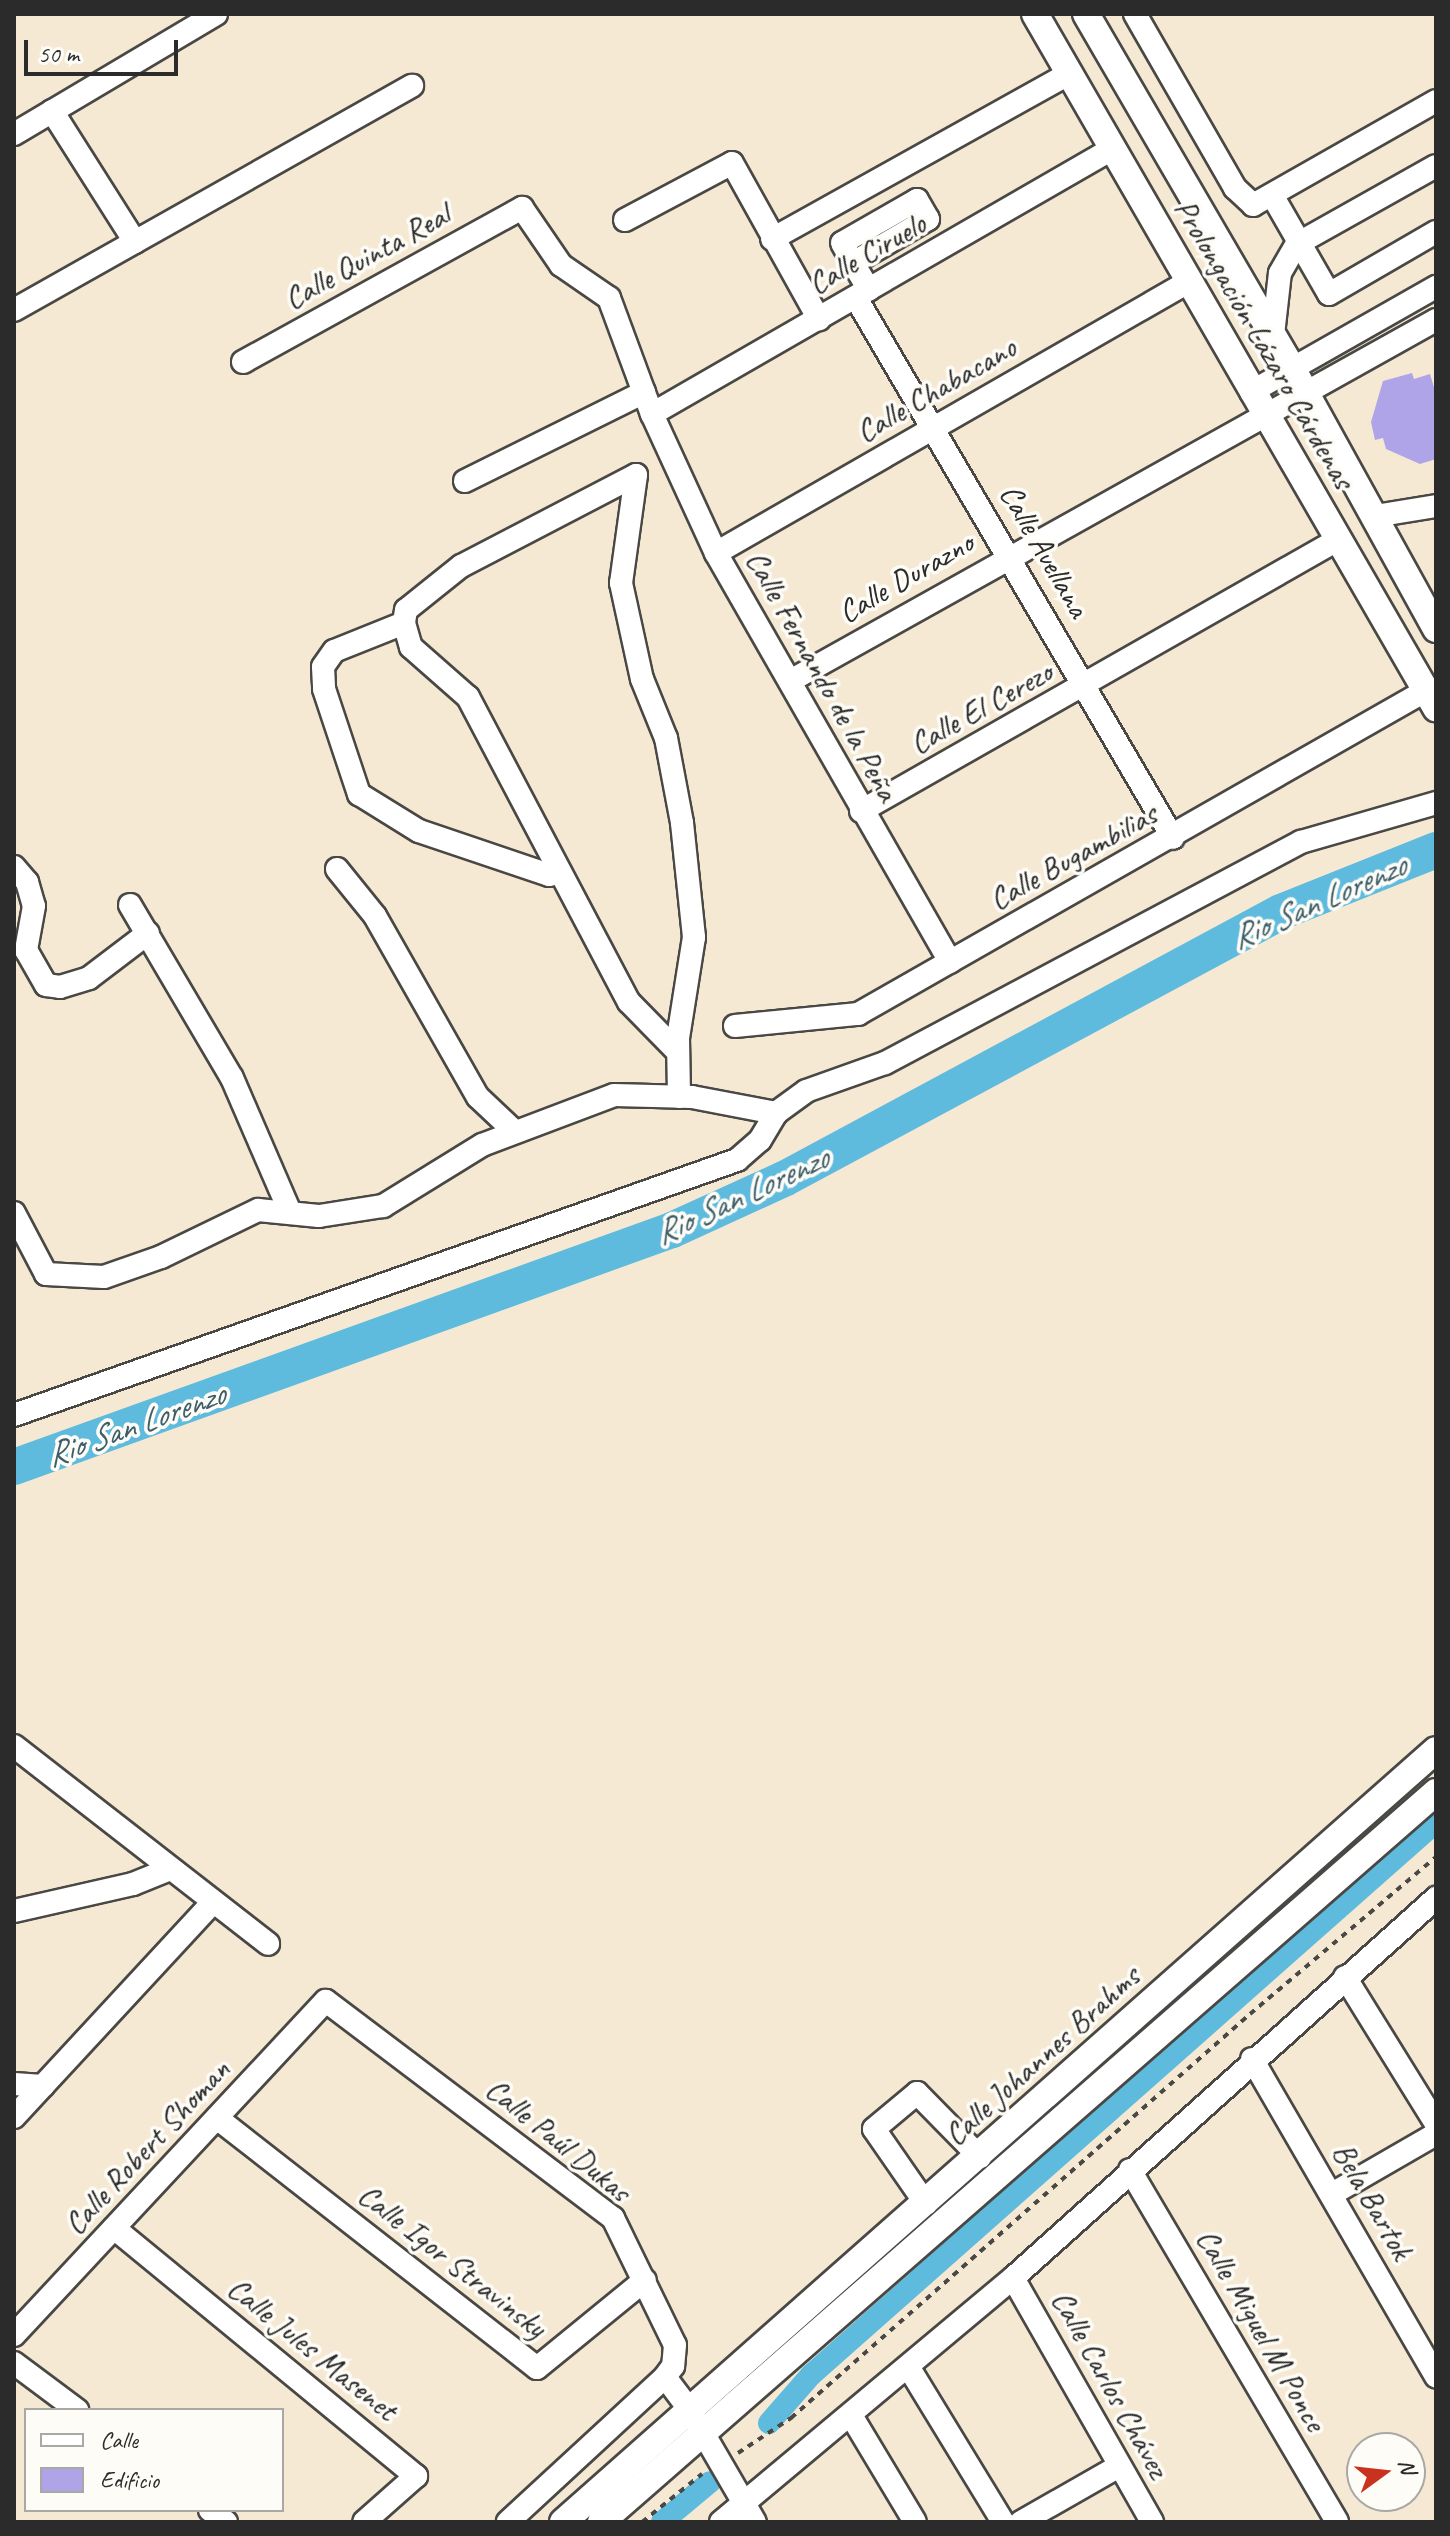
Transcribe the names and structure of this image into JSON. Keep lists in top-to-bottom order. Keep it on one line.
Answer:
{"streets":{"main road":["Prolongación Lázaro Cárdenas","Calle Johannes Brahms"],"street":["Calle Ciruelo","Calle Quinta Real","Calle Chabacano","Calle Avellana","Calle Durazno","Calle Fernando de la Peña","Calle El Cerezo","Calle Bugambilias","Calle Paúl Dukas","Calle Robert Shoman","Bela Bartok","Calle Igor Stravinsky","Calle Miguel M Ponce","Calle Jules Masenet","Calle Carlos Chávez"]},"crossings":[["Calle Ciruelo","Prolongación Lázaro Cárdenas"],["Calle Ciruelo","Calle Avellana"],["Calle Ciruelo","Calle Fernando de la Peña"],["Calle Quinta Real","Calle Fernando de la Peña"],["Prolongación Lázaro Cárdenas","Calle Chabacano"],["Prolongación Lázaro Cárdenas","Calle Durazno"],["Prolongación Lázaro Cárdenas","Calle El Cerezo"],["Prolongación Lázaro Cárdenas","Calle Bugambilias"],["Calle Chabacano","Calle Avellana"],["Calle Chabacano","Calle Fernando de la Peña"],["Calle Avellana","Calle Durazno"],["Calle Avellana","Calle El Cerezo"],["Calle Avellana","Calle Bugambilias"],["Calle Durazno","Calle Fernando de la Peña"],["Calle Fernando de la Peña","Calle El Cerezo"],["Calle Fernando de la Peña","Calle Bugambilias"],["Calle Paúl Dukas","Calle Robert Shoman"],["Calle Paúl Dukas","Calle Igor Stravinsky"],["Calle Robert Shoman","Calle Igor Stravinsky"],["Calle Robert Shoman","Calle Jules Masenet"]],"water":["Rio San Lorenzo"],"legend":["Calle","Edificio"],"scale_bar":"50 m","north":"right"}
